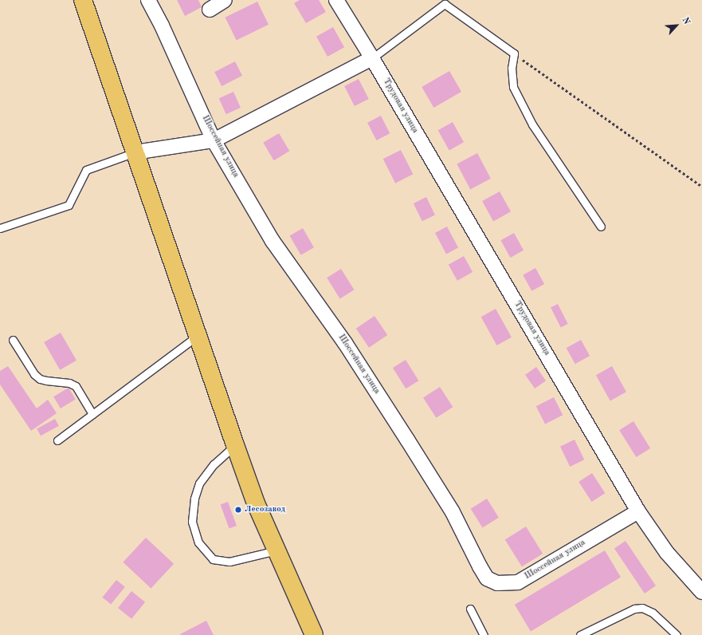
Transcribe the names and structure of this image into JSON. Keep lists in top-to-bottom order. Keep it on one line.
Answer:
{"streets":{"street":["Трудовая улица","Шоссейная улица"]},"crossings":[["Трудовая улица","Шоссейная улица"]],"places":["Лесозавод"],"north":"top right"}
